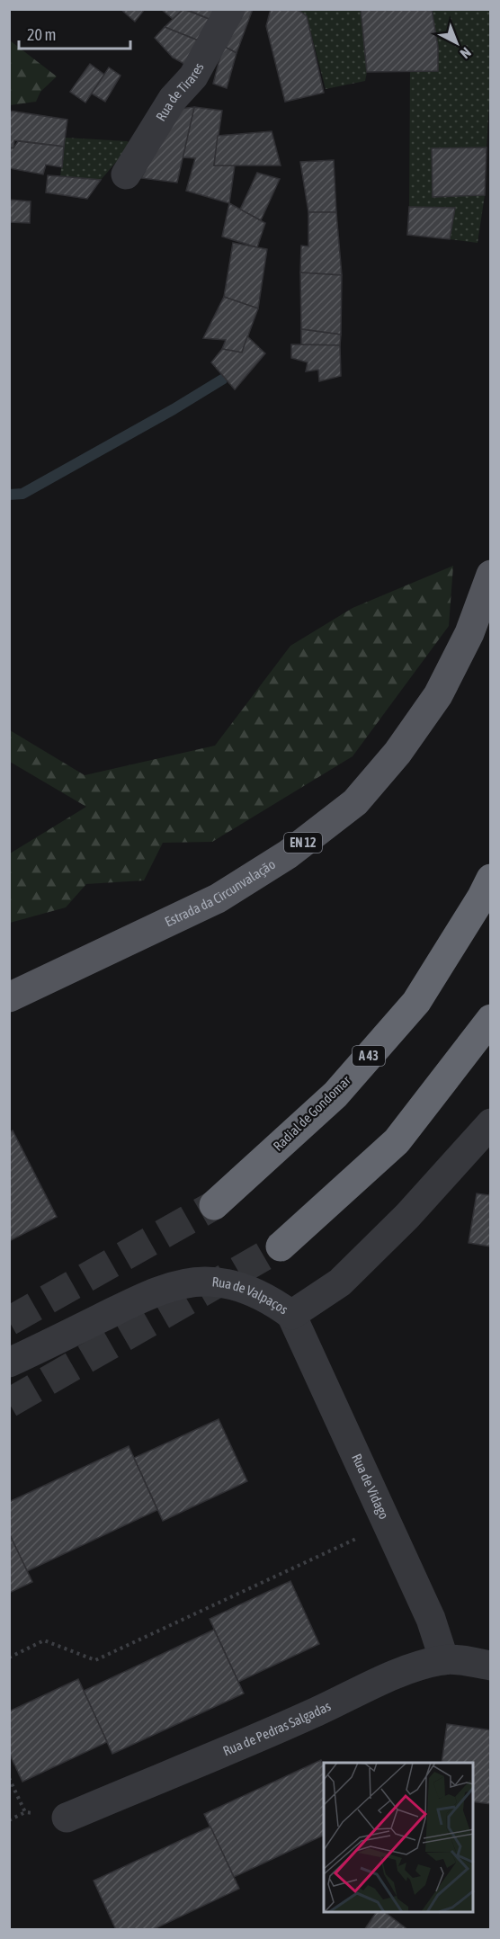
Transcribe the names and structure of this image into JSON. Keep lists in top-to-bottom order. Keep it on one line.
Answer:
{"streets":{"highway":["A 43","Radial de Gondomar"],"main road":["EN 12","Estrada da Circunvalação"],"street":["Rua de Tirares","Rua de Valpaços","Rua de Vidago","Rua de Pedras Salgadas"]},"crossings":[["Rua de Valpaços","Rua de Vidago"],["Rua de Vidago","Rua de Pedras Salgadas"]],"scale_bar":"20 m","north":"bottom right"}
